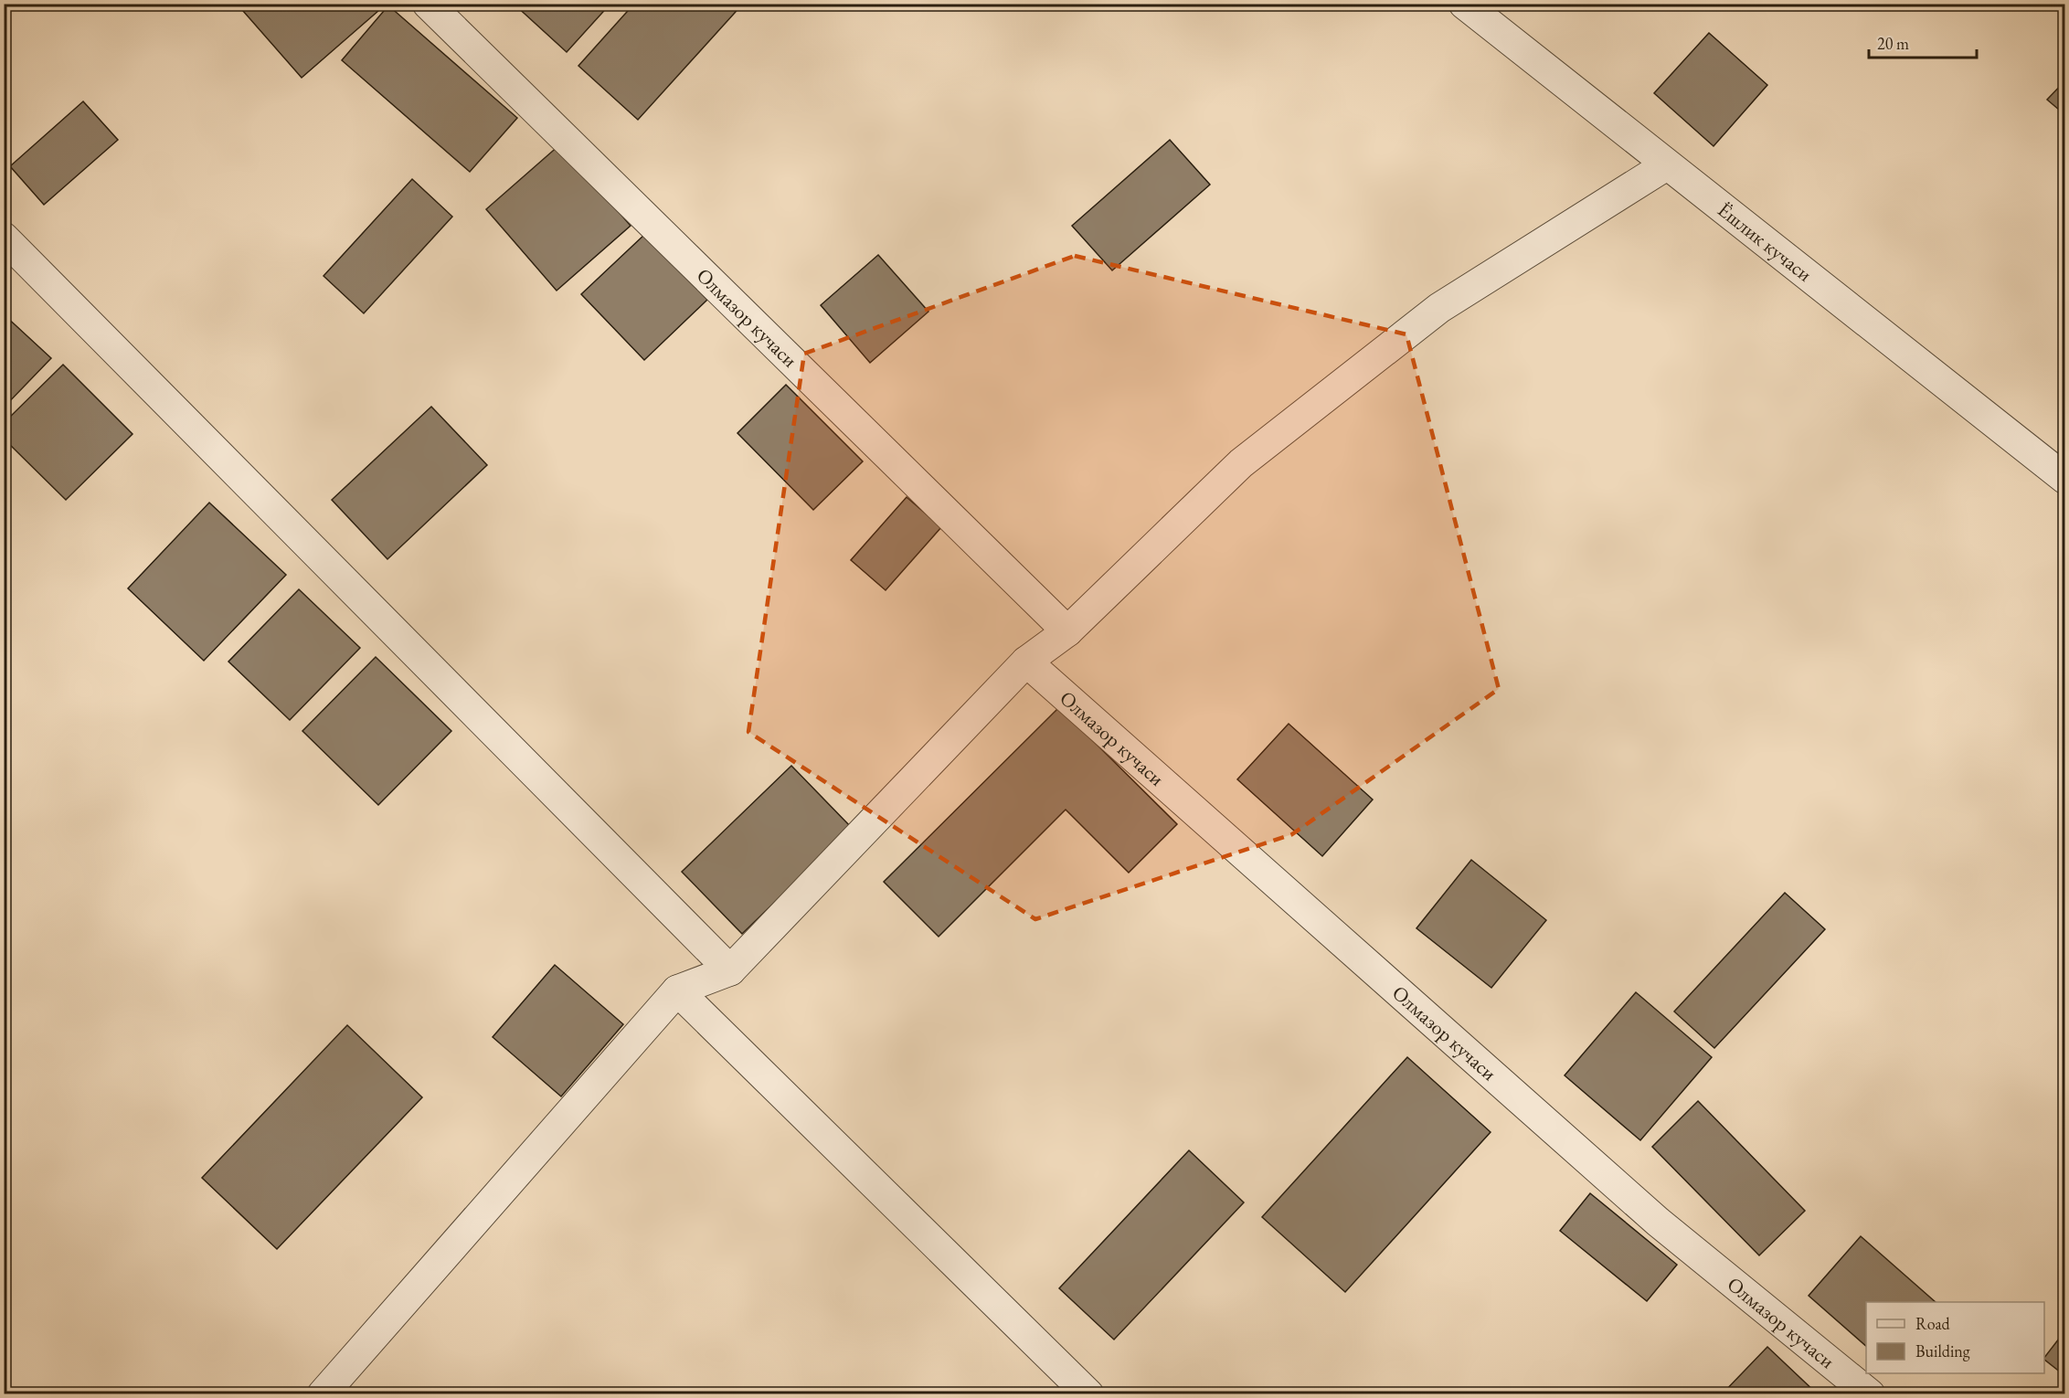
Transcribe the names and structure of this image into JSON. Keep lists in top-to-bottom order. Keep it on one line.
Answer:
{"streets":{"street":["Ёшлик кучаси","Олмазор кучаси"]},"legend":["Road","Building"],"scale_bar":"20 m"}
